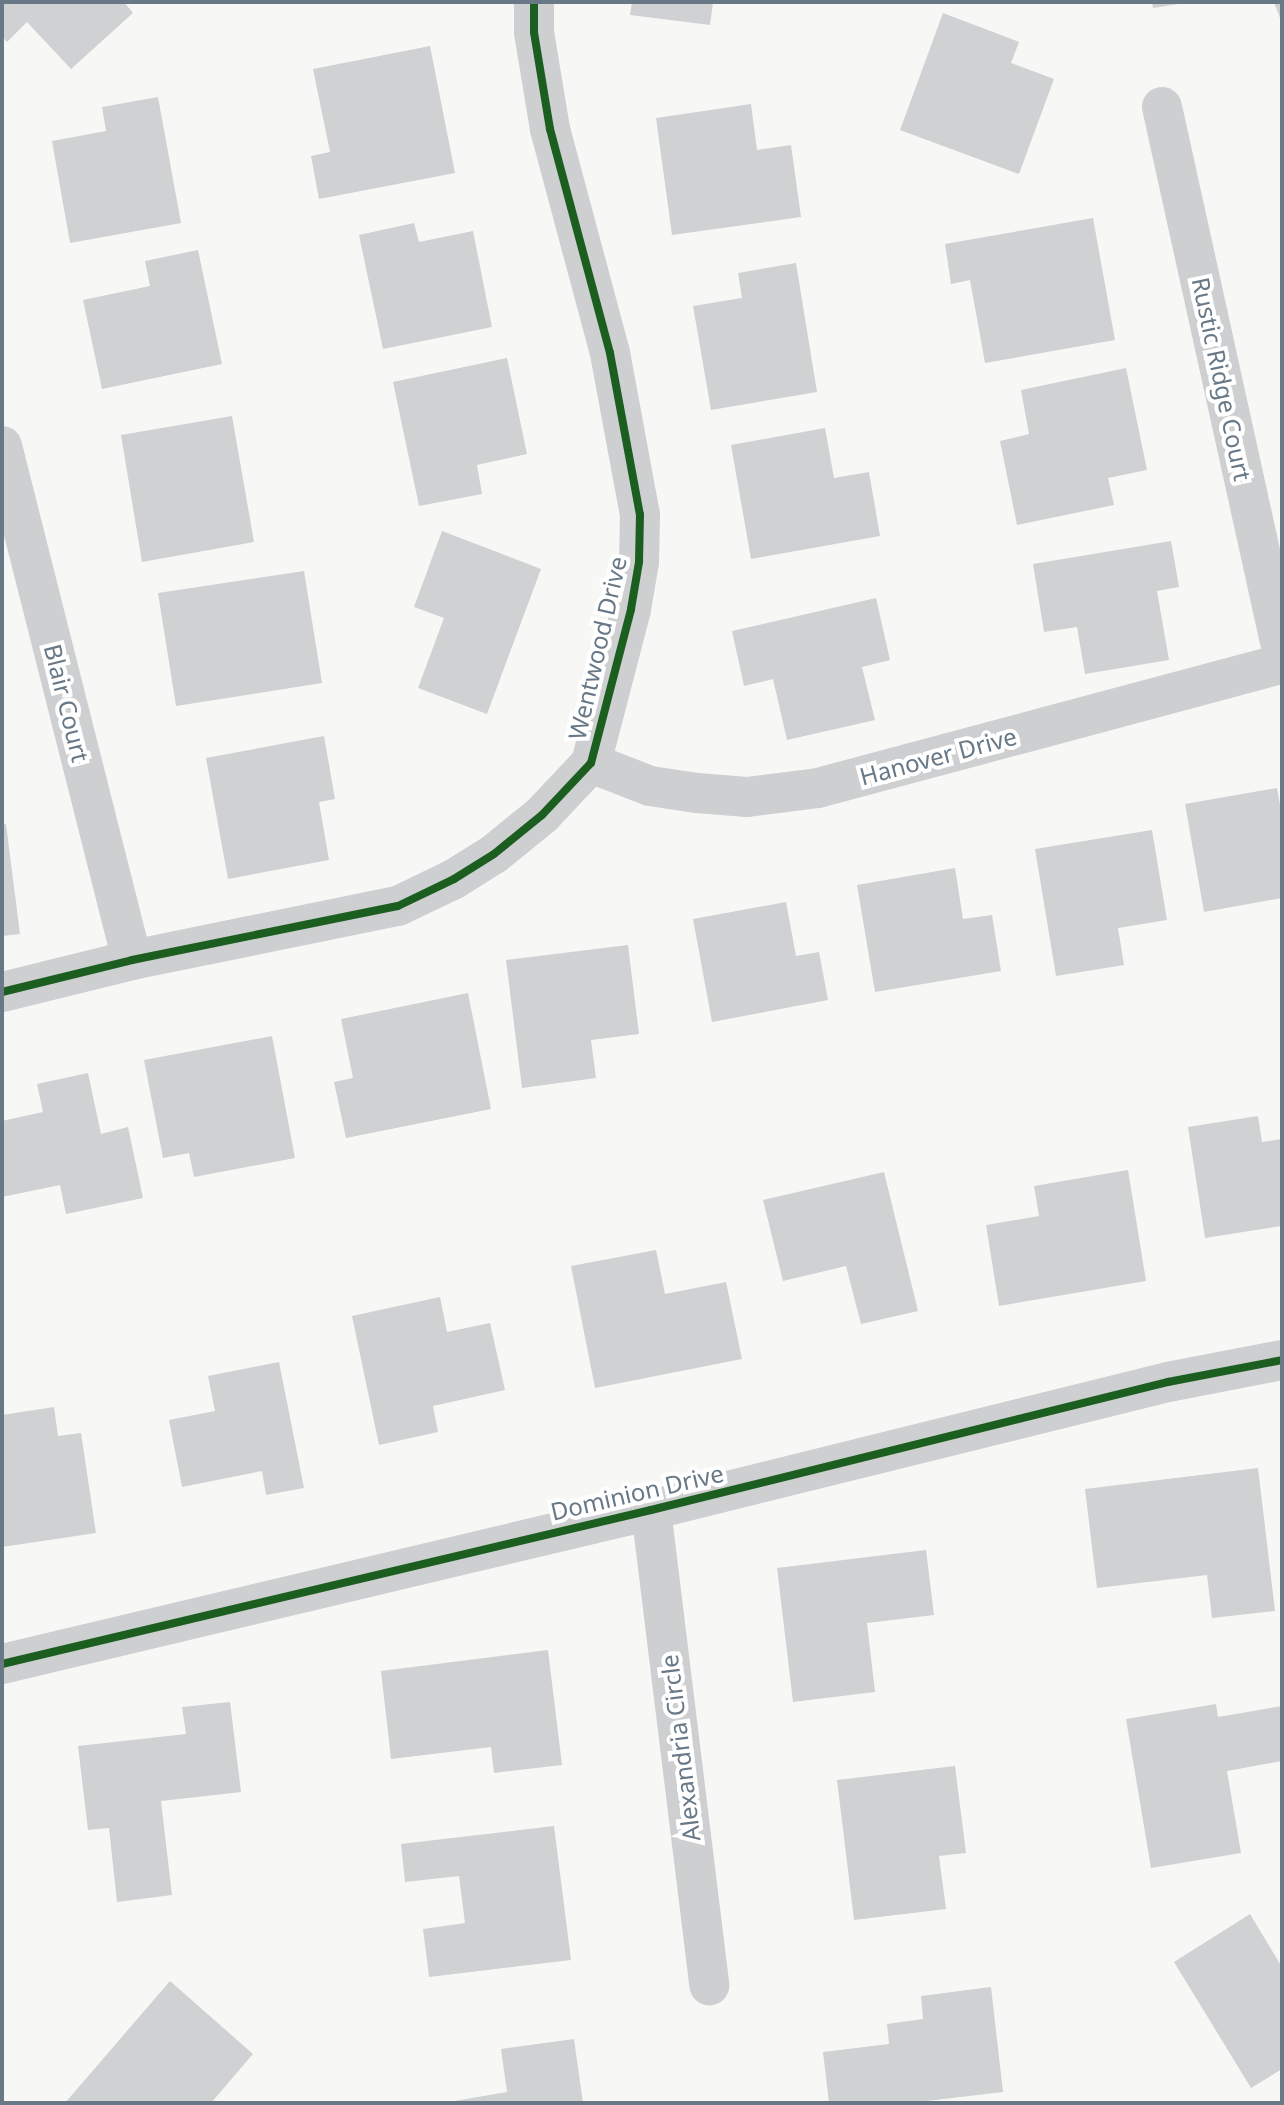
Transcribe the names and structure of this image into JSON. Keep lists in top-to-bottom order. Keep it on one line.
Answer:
{"streets":{"street":["Rustic Ridge Court","Wentwood Drive","Blair Court","Hanover Drive","Dominion Drive","Alexandria Circle"]},"crossings":[["Wentwood Drive","Blair Court"],["Wentwood Drive","Hanover Drive"],["Dominion Drive","Alexandria Circle"]]}
